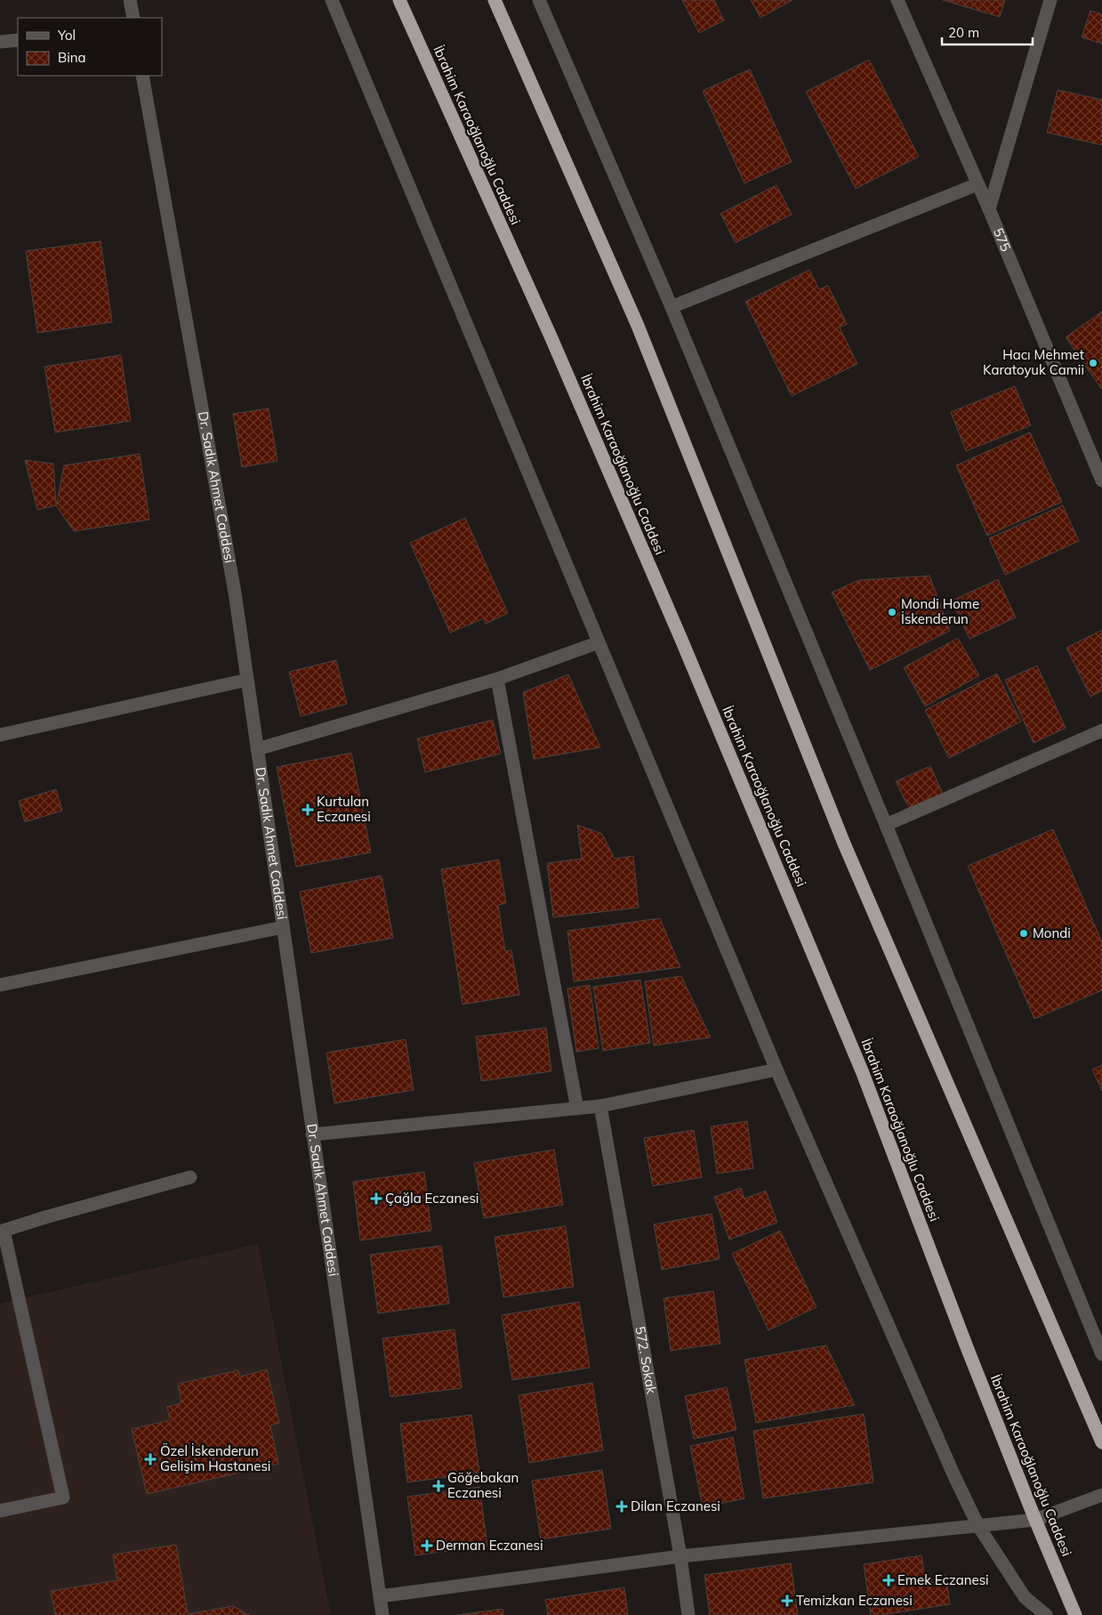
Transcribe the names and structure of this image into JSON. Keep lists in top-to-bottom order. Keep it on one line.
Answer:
{"streets":{"highway":["İbrahim Karaoğlanoğlu Caddesi"],"street":["575","Dr. Sadık Ahmet Caddesi","572. Sokak"]},"places":{"other":["Hacı Mehmet Karatoyuk Camii","Mondi Home İskenderun","Mondi"],"health":["Kurtulan Eczanesi","Çağla Eczanesi","Özel İskenderun Gelişim Hastanesi","Göğebakan Eczanesi","Dilan Eczanesi","Derman Eczanesi","Emek Eczanesi","Temizkan Eczanesi"]},"legend":["Yol","Bina"],"scale_bar":"20 m"}
